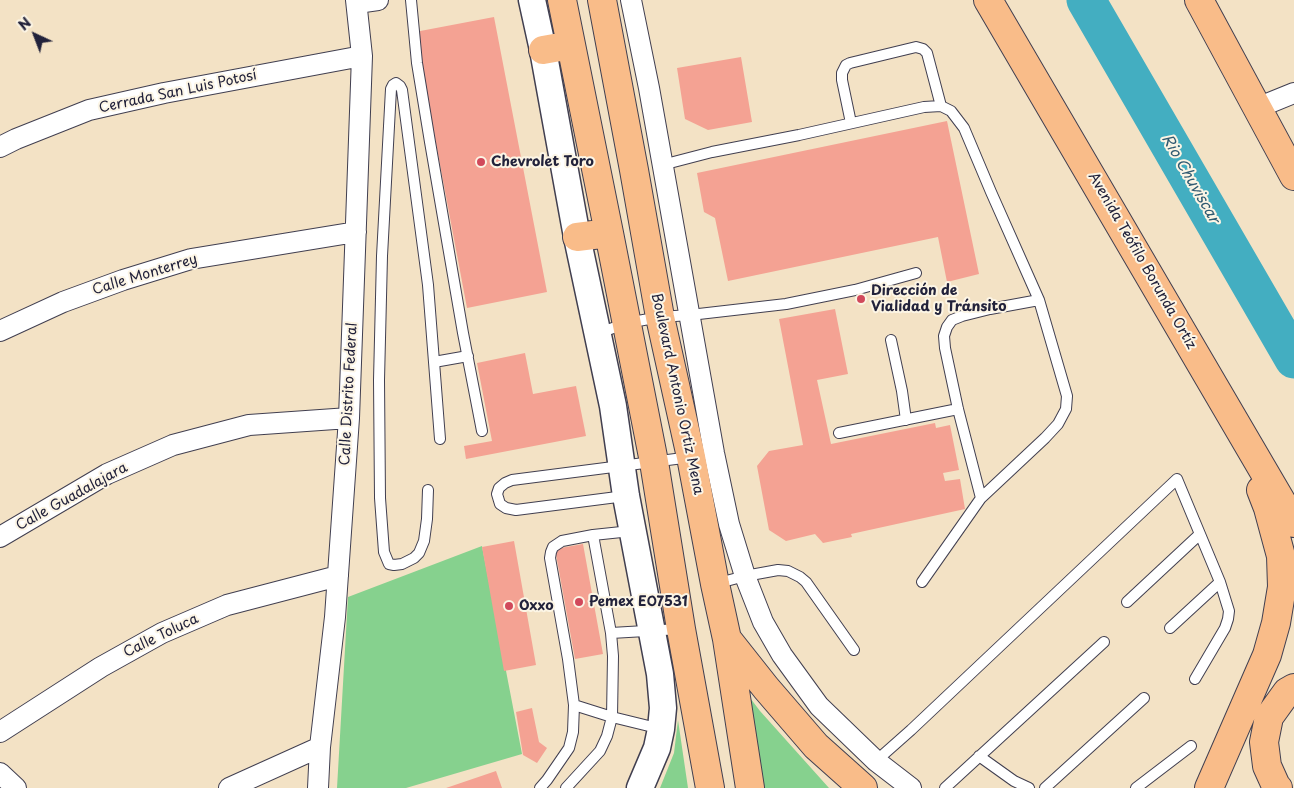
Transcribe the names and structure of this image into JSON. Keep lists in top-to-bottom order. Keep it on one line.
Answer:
{"streets":{"main road":["Avenida Teófilo Borunda Ortíz","Boulevard Antonio Ortiz Mena"],"street":["Cerrada San Luis Potosí","Calle Monterrey","Calle Distrito Federal","Calle Guadalajara","Calle Toluca"]},"crossings":[["Cerrada San Luis Potosí","Calle Distrito Federal"],["Calle Monterrey","Calle Distrito Federal"],["Calle Distrito Federal","Calle Guadalajara"],["Calle Distrito Federal","Calle Toluca"]],"water":["Rio Chuviscar"],"places":["Chevrolet Toro","Dirección de Vialidad y Tránsito","Pemex E07531","Oxxo"],"north":"top left"}
